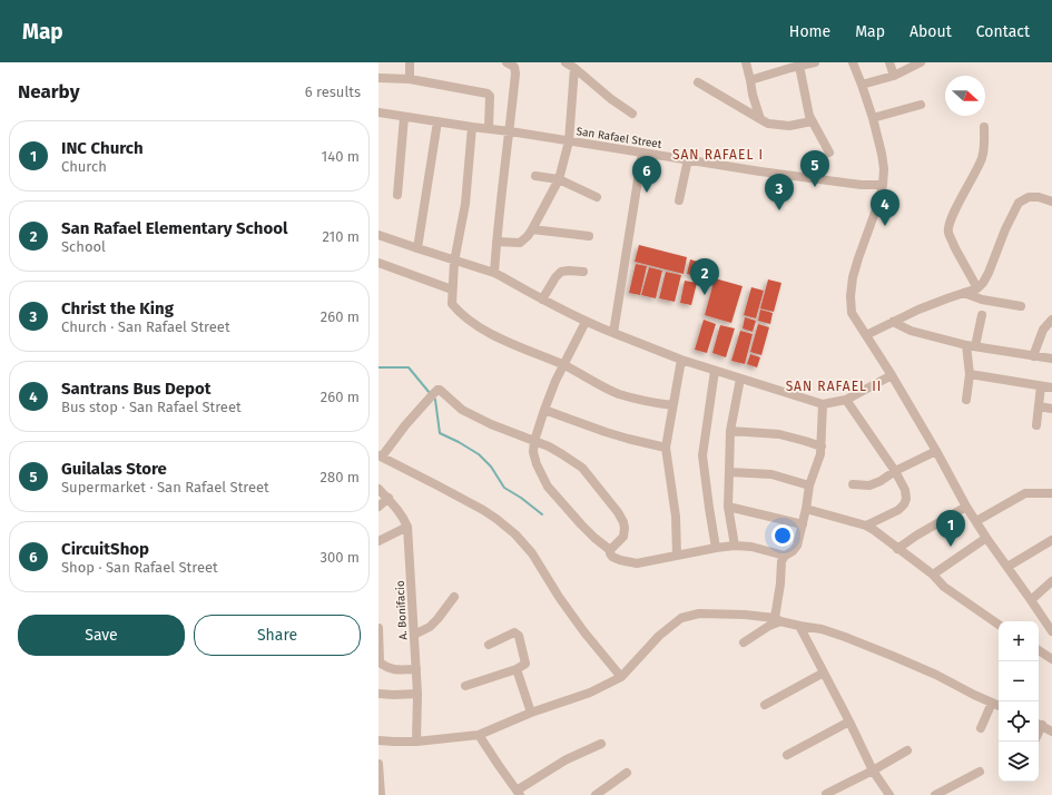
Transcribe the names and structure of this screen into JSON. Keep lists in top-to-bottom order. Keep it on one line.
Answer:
{"streets":{"street":["San Rafael Street","A. Bonifacio"]},"districts":["SAN RAFAEL I","SAN RAFAEL II"],"north":"right","page":{"header":"Map","nav":["Home","Map","About","Contact"],"heading":["Nearby","6 results"],"list":[{"mark":"1","name":"INC Church","note":"Church","value":"140 m"},{"mark":"2","name":"San Rafael Elementary School","note":"School","value":"210 m"},{"mark":"3","name":"Christ the King","note":"Church · San Rafael Street","value":"260 m"},{"mark":"4","name":"Santrans Bus Depot","note":"Bus stop · San Rafael Street","value":"260 m"},{"mark":"5","name":"Guilalas Store","note":"Supermarket · San Rafael Street","value":"280 m"},{"mark":"6","name":"CircuitShop","note":"Shop · San Rafael Street","value":"300 m"}],"pins":["5","6","3","4","2","1"],"buttons":["Save","Share"],"map_buttons":["+","−"]}}
